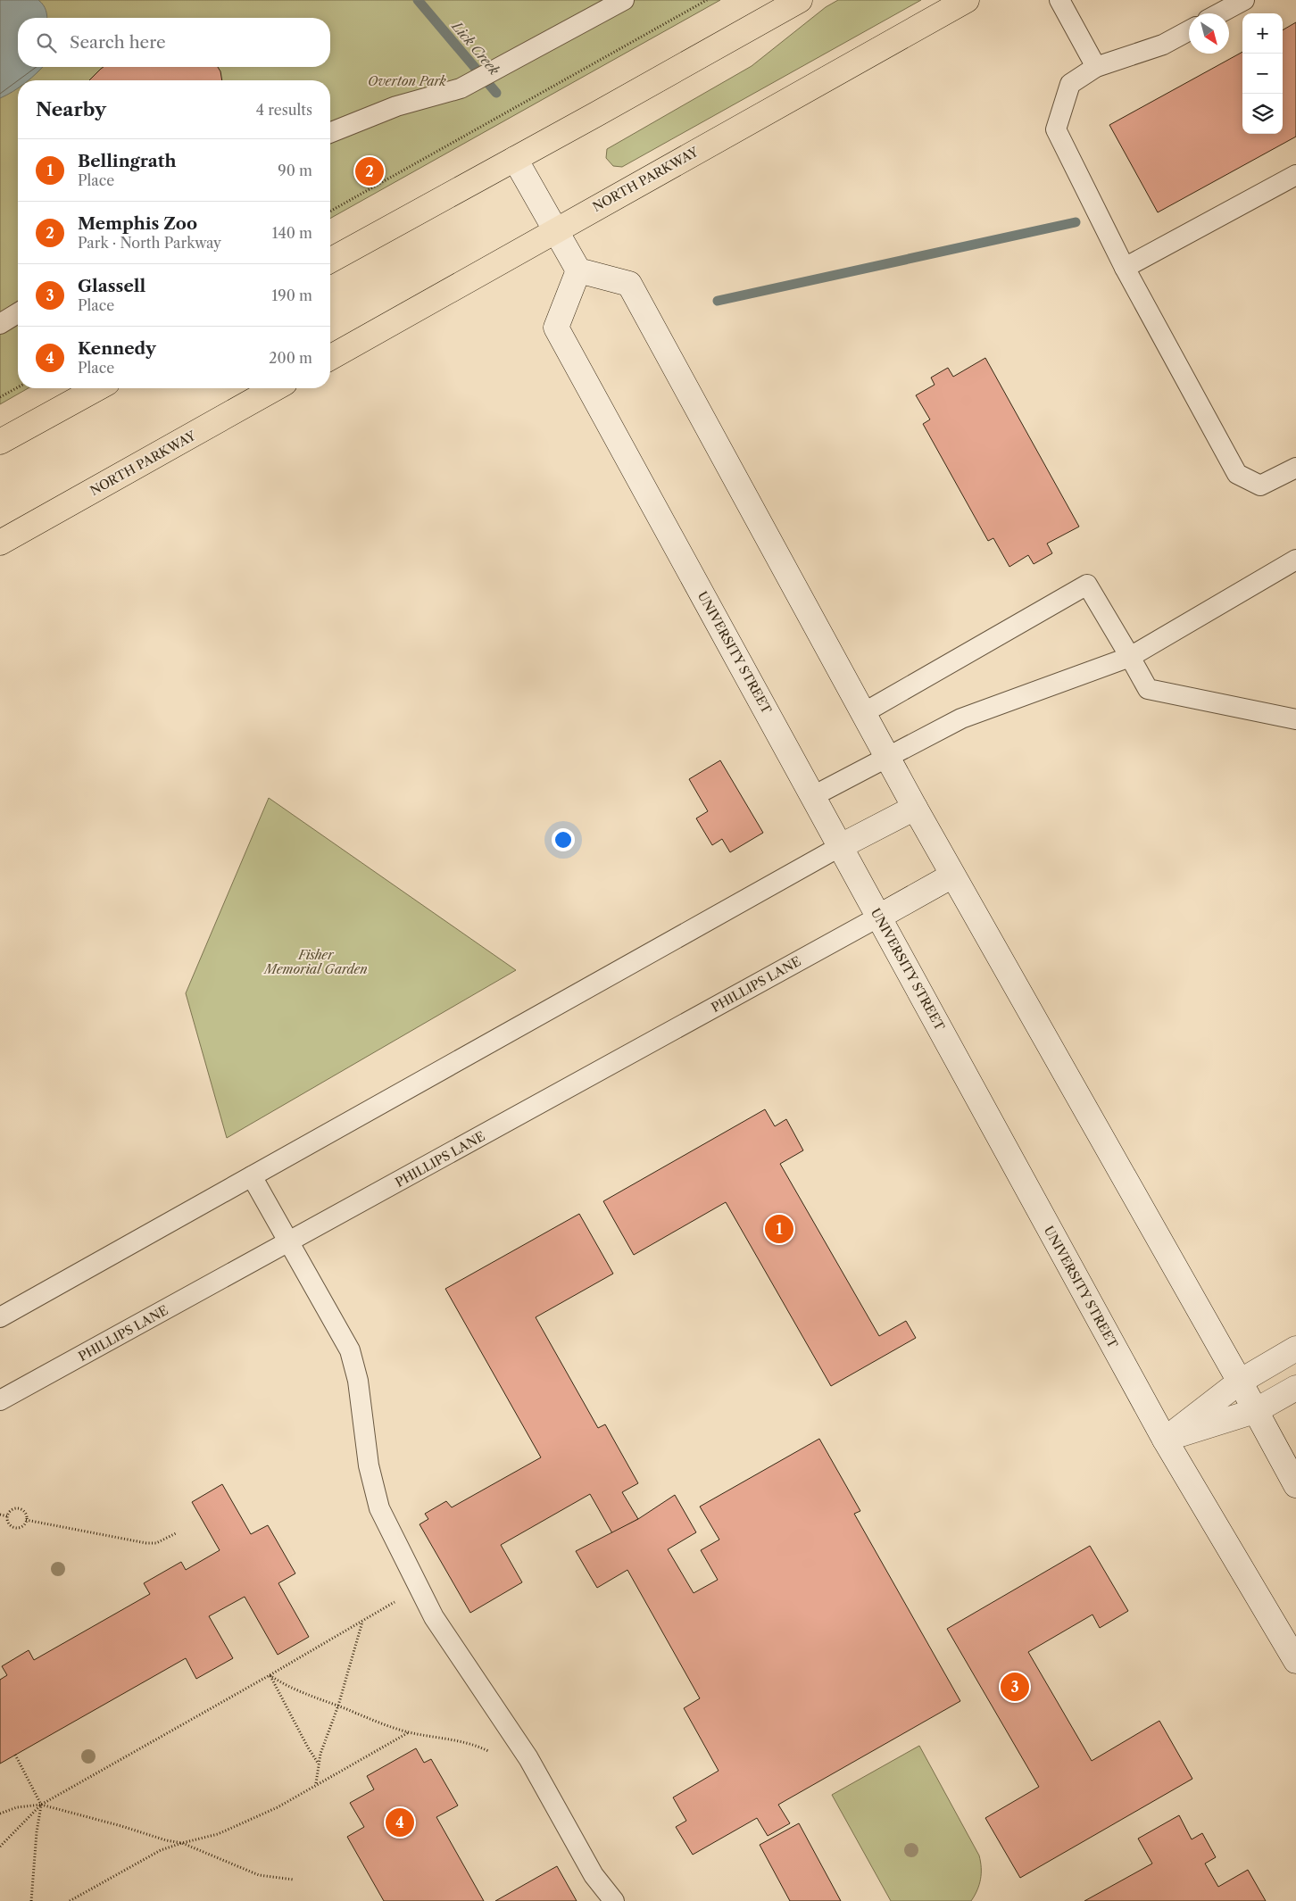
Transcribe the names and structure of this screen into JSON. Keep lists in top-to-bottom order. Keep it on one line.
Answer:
{"streets":{"main road":["NORTH PARKWAY","UNIVERSITY STREET"],"lane":["PHILLIPS LANE"]},"crossings":[["UNIVERSITY STREET","PHILLIPS LANE"]],"water":["Lick Creek"],"parks":["Overton Park","Fisher Memorial Garden"],"north":"bottom right","page":{"map_buttons":["+","−"],"search":"Search here","heading":["Nearby","4 results"],"list":[{"mark":"1","name":"Bellingrath","note":"Place","value":"90 m"},{"mark":"2","name":"Memphis Zoo","note":"Park · North Parkway","value":"140 m"},{"mark":"3","name":"Glassell","note":"Place","value":"190 m"},{"mark":"4","name":"Kennedy","note":"Place","value":"200 m"}],"pins":["2","1","3","4"]}}
